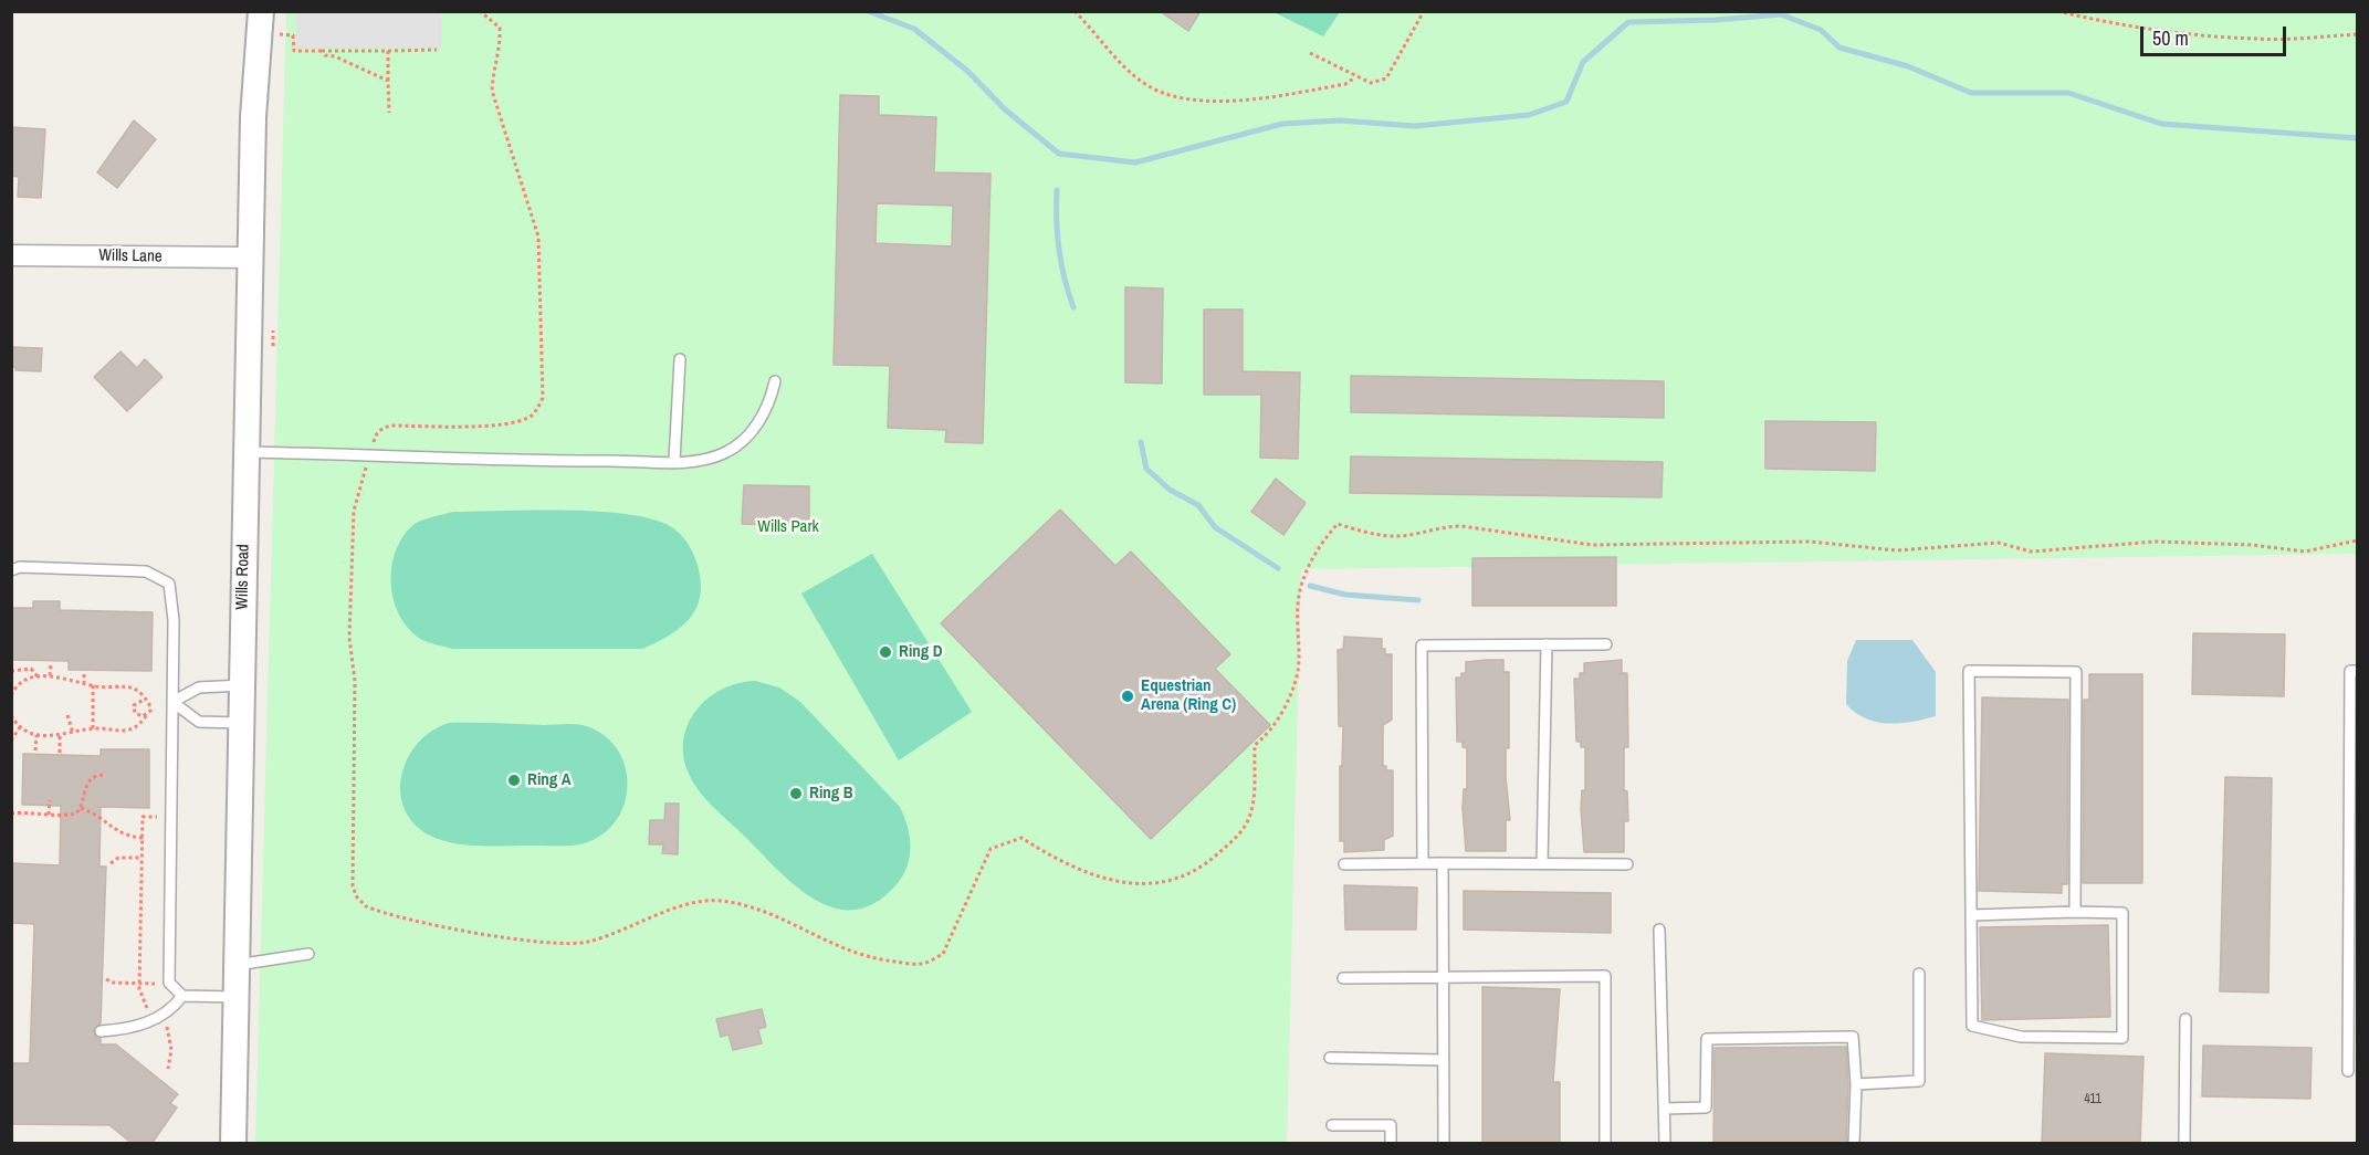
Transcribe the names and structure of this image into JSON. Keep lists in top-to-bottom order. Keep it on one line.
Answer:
{"streets":{"street":["Wills Lane","Wills Road"]},"crossings":[["Wills Lane","Wills Road"]],"parks":["Wills Park"],"places":["Ring D","Equestrian Arena (Ring C)","Ring A","Ring B"],"house_numbers":["411"],"scale_bar":"50 m"}
